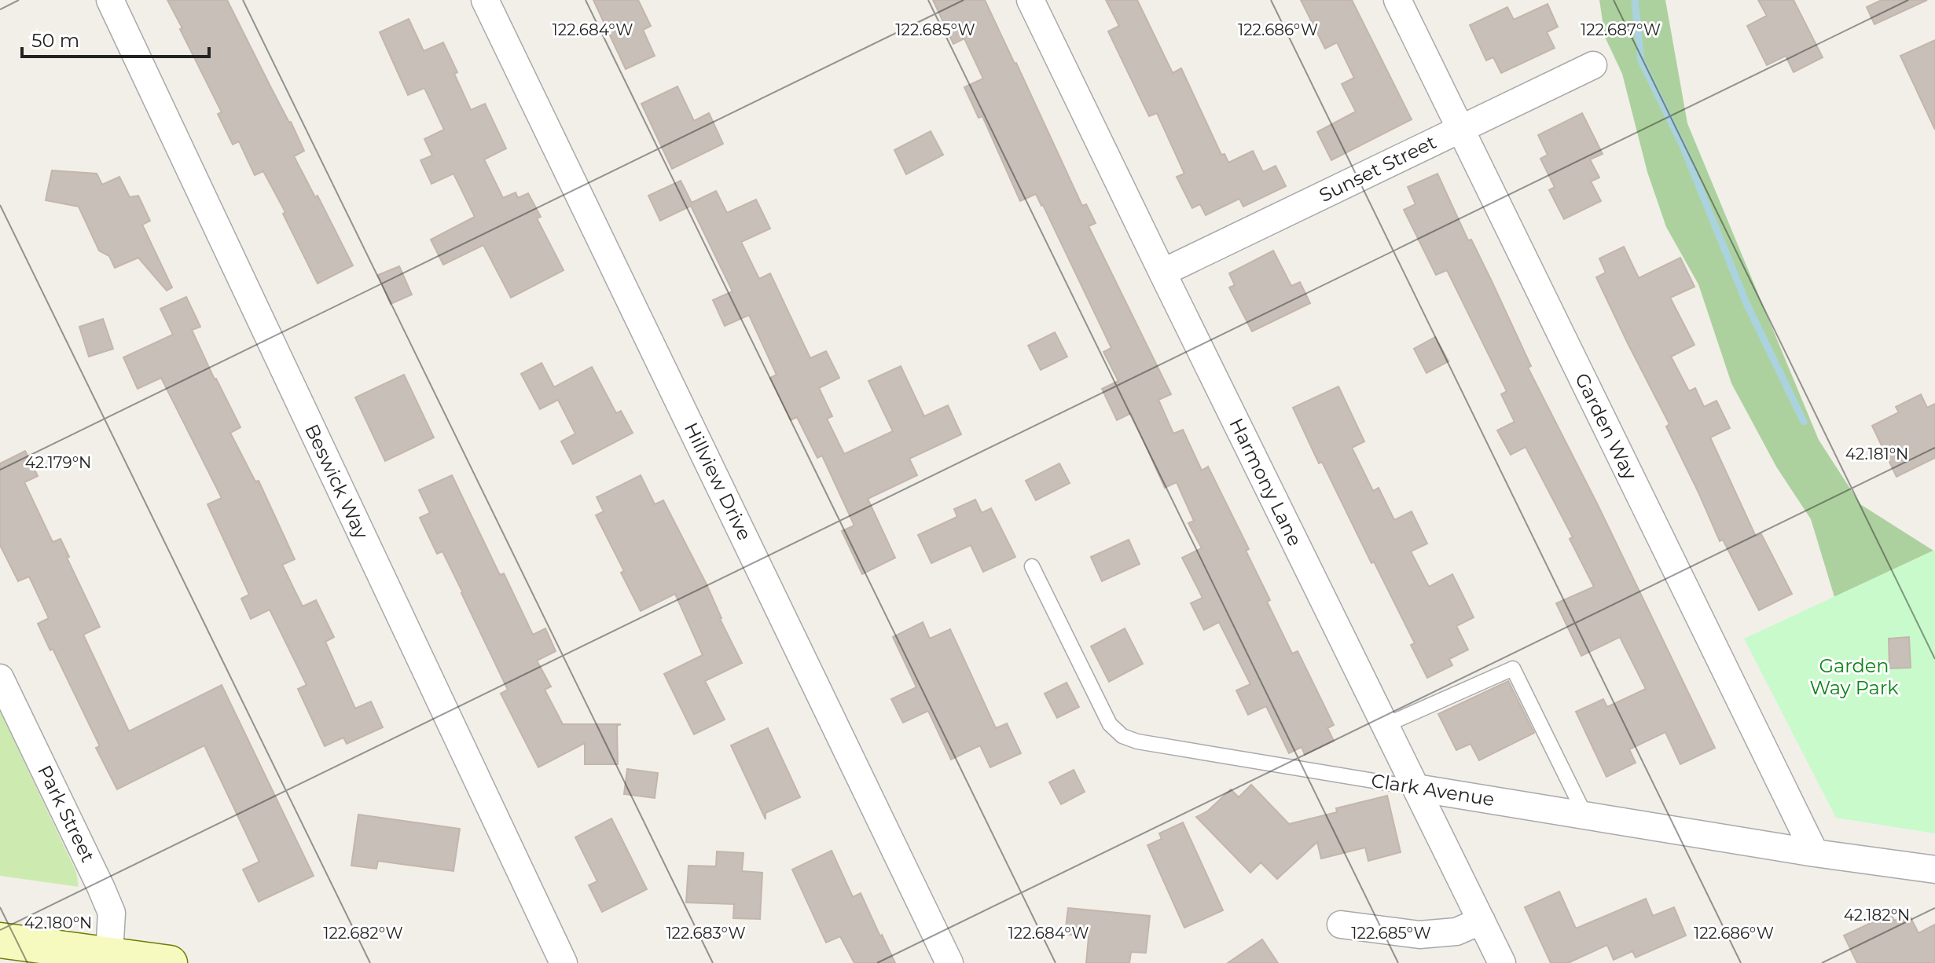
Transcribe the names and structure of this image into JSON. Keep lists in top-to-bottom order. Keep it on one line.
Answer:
{"streets":{"street":["Sunset Street","Garden Way","Beswick Way","Hillview Drive","Harmony Lane","Clark Avenue","Park Street"]},"crossings":[["Sunset Street","Garden Way"],["Sunset Street","Harmony Lane"],["Garden Way","Clark Avenue"],["Harmony Lane","Clark Avenue"]],"parks":["Garden Way Park"],"scale_bar":"50 m","coordinates":["122.684°W","122.685°W","122.686°W","122.687°W","42.181°N","42.179°N","42.182°N","42.180°N","122.682°W","122.683°W"]}
